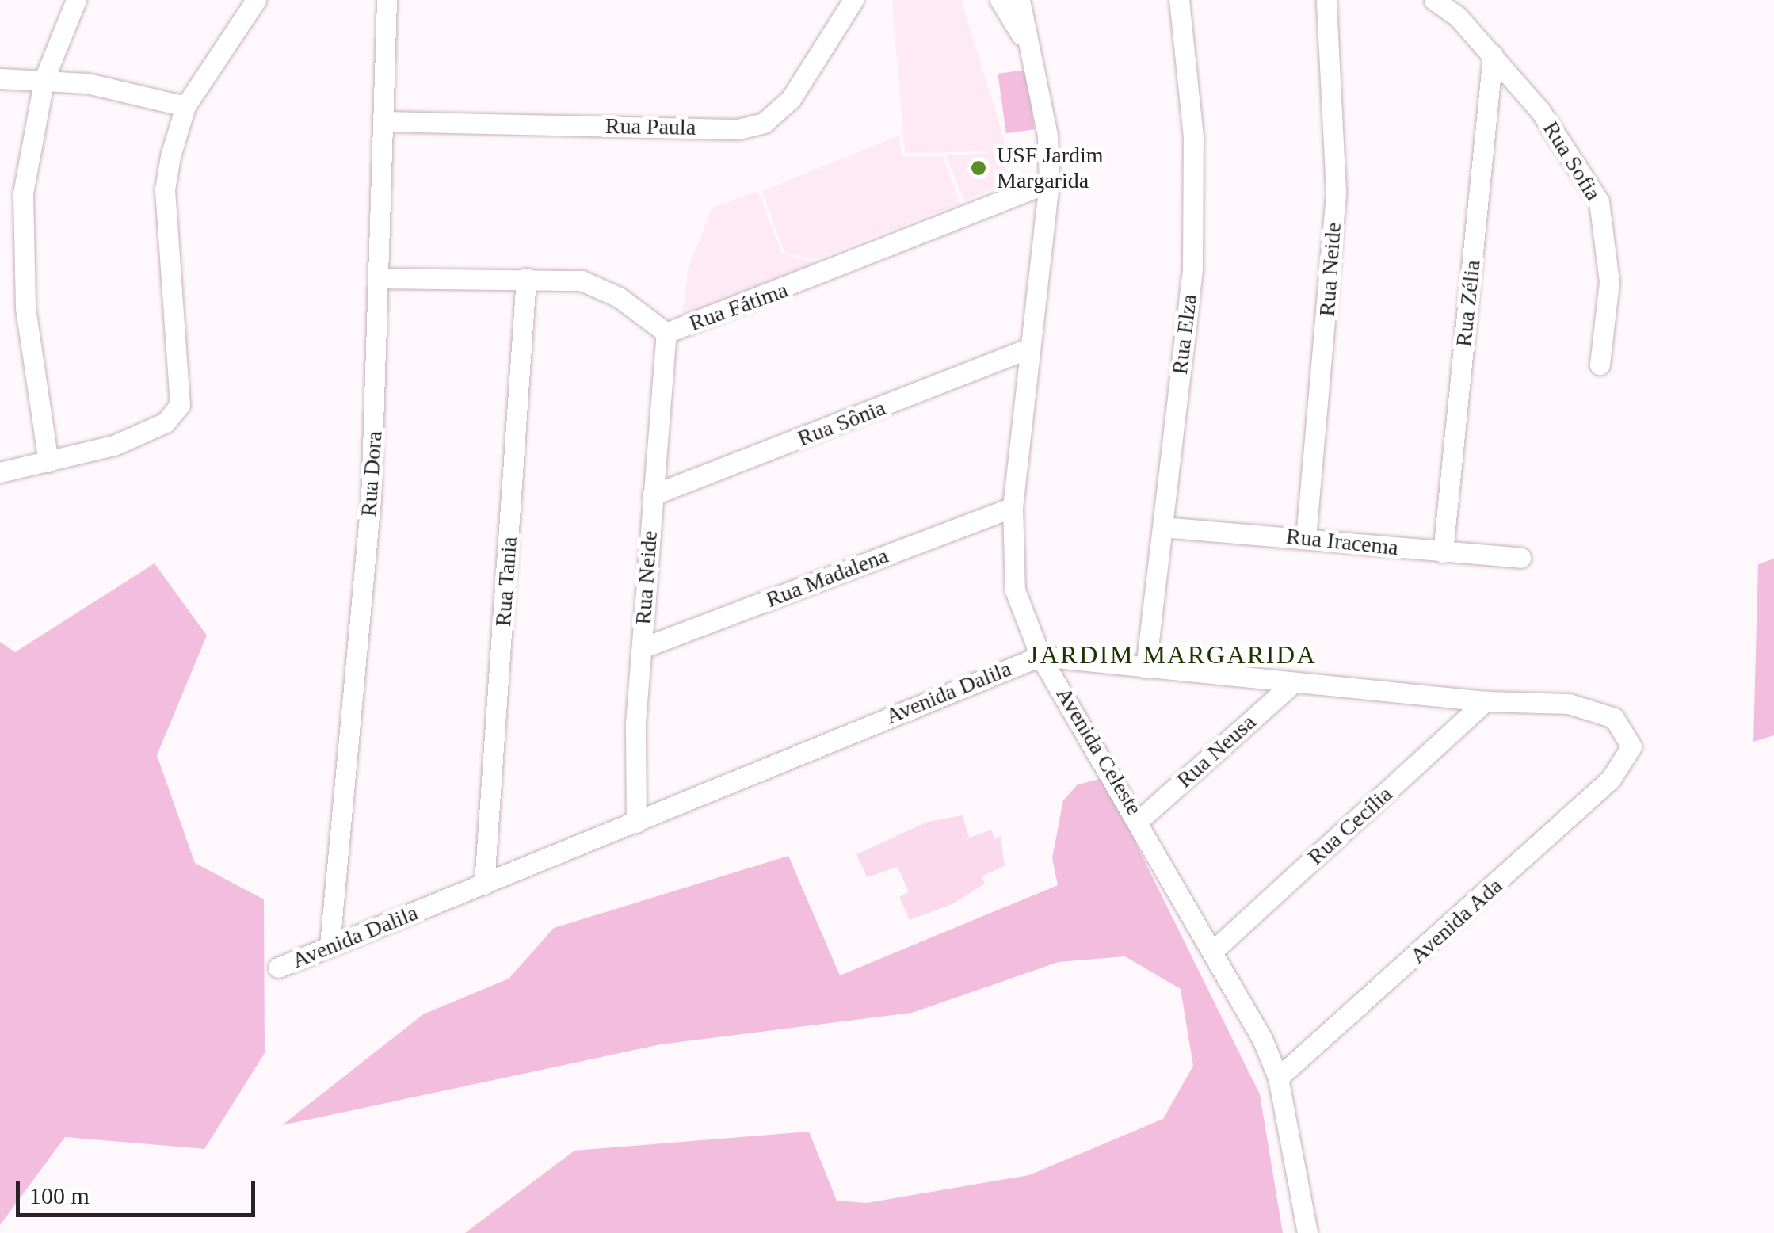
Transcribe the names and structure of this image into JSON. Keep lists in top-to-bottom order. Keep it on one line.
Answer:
{"streets":{"street":["Rua Paula","Rua Sofia","Rua Neide","Rua Zélia","Rua Fátima","Rua Elza","Rua Sônia","Rua Dora","Rua Iracema","Rua Madalena","Rua Tania","Avenida Dalila","Avenida Celeste","Rua Neusa","Rua Cecília","Avenida Ada"]},"crossings":[["Rua Paula","Rua Dora"],["Rua Sofia","Rua Zélia"],["Rua Neide","Rua Fátima"],["Rua Neide","Rua Sônia"],["Rua Neide","Rua Iracema"],["Rua Neide","Rua Madalena"],["Rua Neide","Avenida Dalila"],["Rua Zélia","Rua Iracema"],["Rua Fátima","Rua Dora"],["Rua Fátima","Rua Tania"],["Rua Fátima","Avenida Celeste"],["Rua Elza","Rua Iracema"],["Rua Elza","Avenida Dalila"],["Rua Sônia","Avenida Celeste"],["Rua Dora","Avenida Dalila"],["Rua Madalena","Avenida Celeste"],["Rua Tania","Avenida Dalila"],["Avenida Dalila","Avenida Celeste"],["Avenida Dalila","Rua Neusa"],["Avenida Dalila","Rua Cecília"],["Avenida Dalila","Avenida Ada"],["Avenida Celeste","Rua Neusa"],["Avenida Celeste","Rua Cecília"],["Avenida Celeste","Avenida Ada"]],"districts":["JARDIM MARGARIDA"],"places":["USF Jardim Margarida"],"scale_bar":"100 m"}
